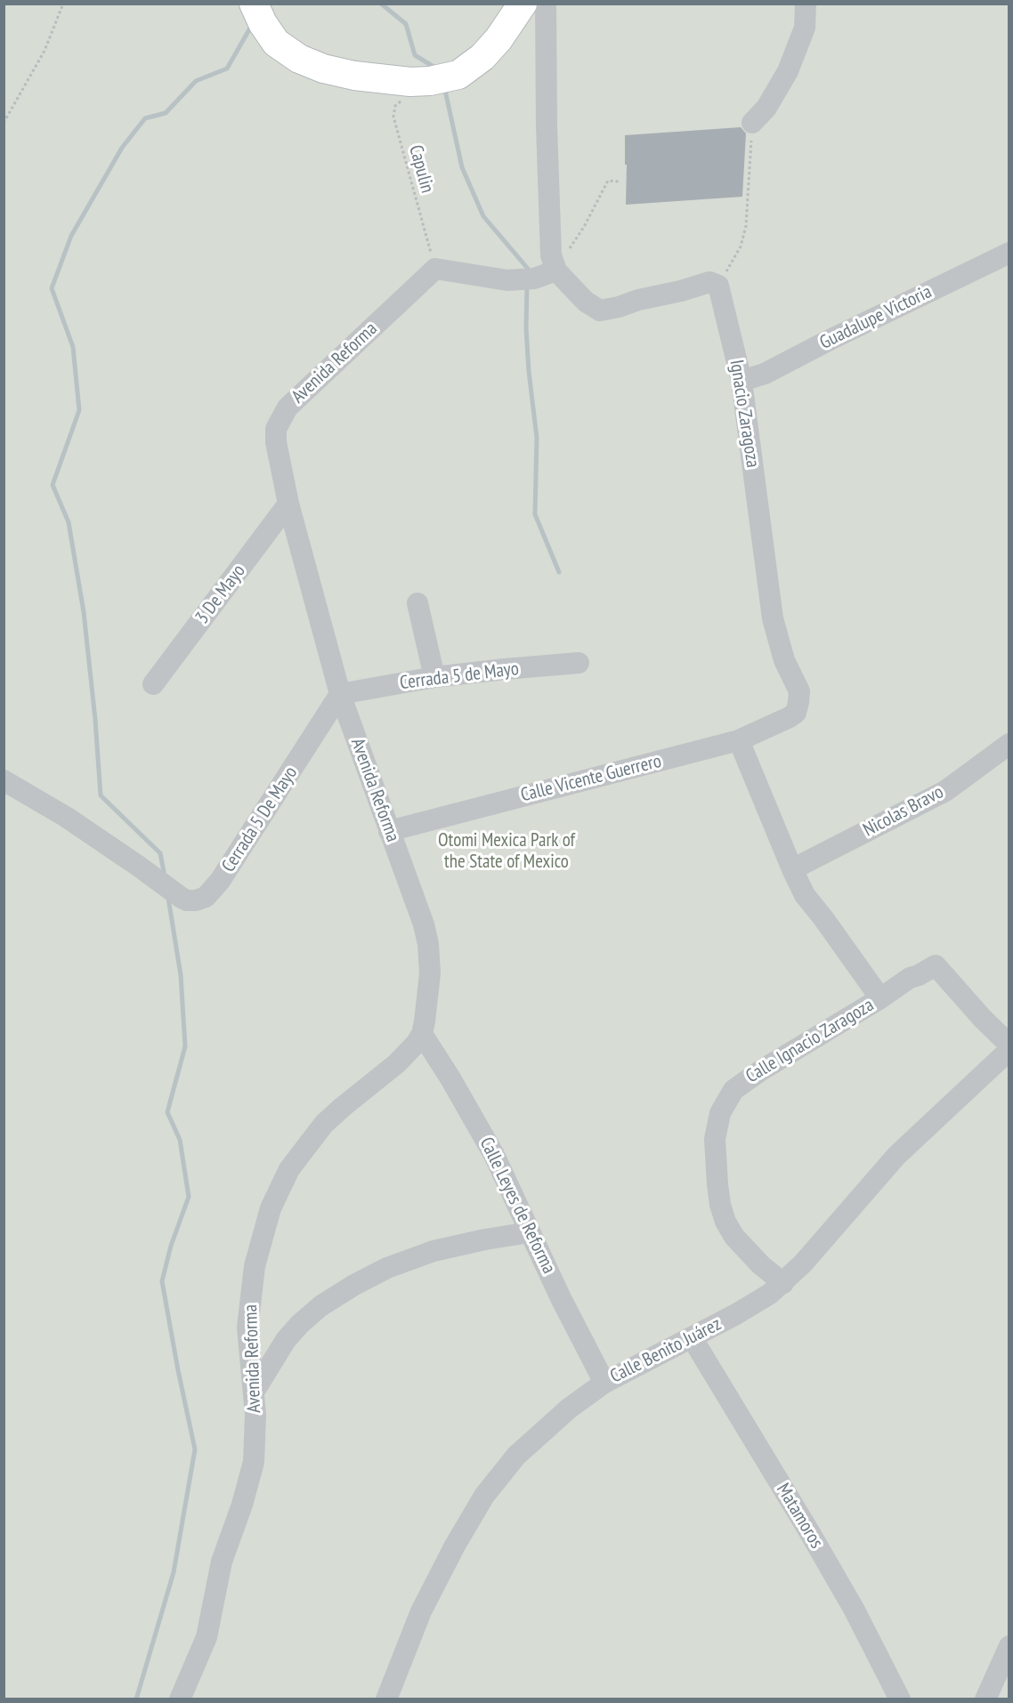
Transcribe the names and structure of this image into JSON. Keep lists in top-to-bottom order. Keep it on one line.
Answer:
{"streets":{"street":["Guadalupe Victoria","Avenida Reforma","Ignacio Zaragoza","3 De Mayo","Cerrada 5 de Mayo","Calle Vicente Guerrero","Nicolas Bravo","Cerrada 5 De Mayo","Calle Ignacio Zaragoza","Calle Leyes de Reforma","Calle Benito Juárez","Matamoros"],"path":["Capulin"]},"crossings":[["Capulin","Avenida Reforma"],["Guadalupe Victoria","Ignacio Zaragoza"],["Avenida Reforma","3 De Mayo"],["Avenida Reforma","Cerrada 5 de Mayo"],["Avenida Reforma","Calle Vicente Guerrero"],["Avenida Reforma","Cerrada 5 De Mayo"],["Avenida Reforma","Calle Leyes de Reforma"],["Ignacio Zaragoza","Calle Vicente Guerrero"],["Cerrada 5 de Mayo","Cerrada 5 De Mayo"],["Calle Vicente Guerrero","Calle Ignacio Zaragoza"],["Nicolas Bravo","Calle Ignacio Zaragoza"],["Calle Ignacio Zaragoza","Calle Benito Juárez"],["Calle Leyes de Reforma","Calle Benito Juárez"],["Calle Benito Juárez","Matamoros"]],"parks":["Otomi Mexica Park of the State of Mexico"]}
